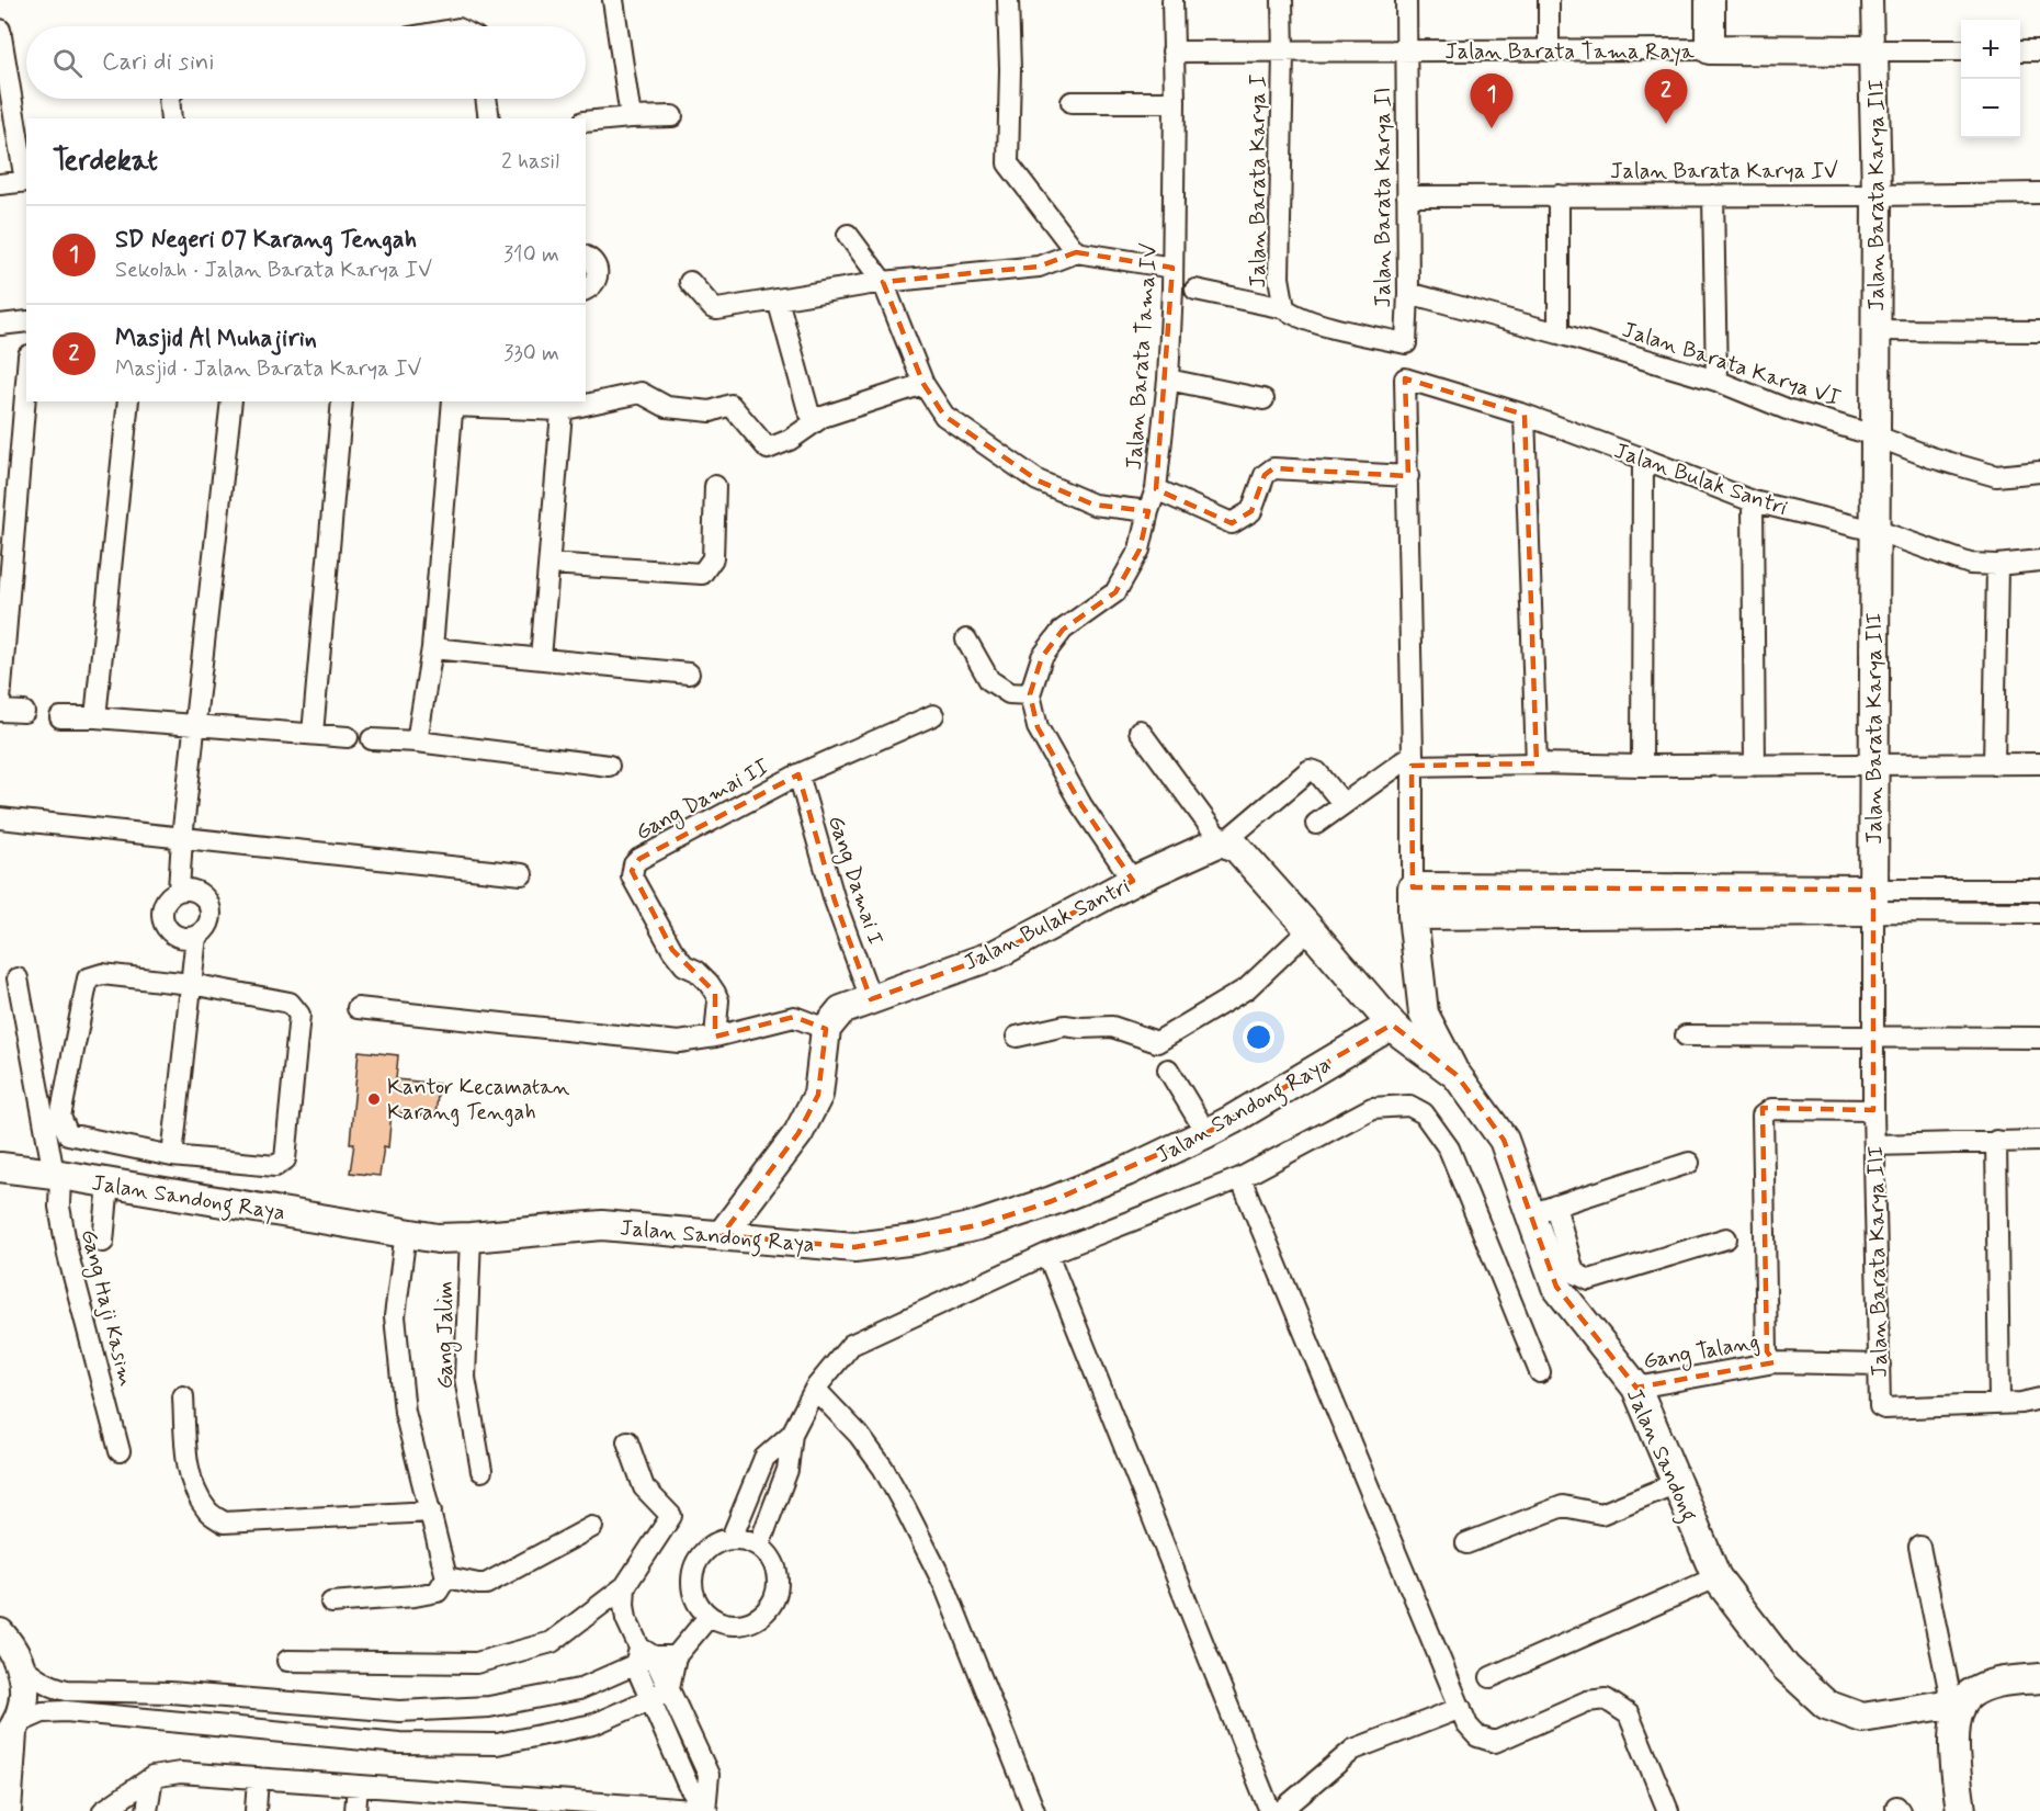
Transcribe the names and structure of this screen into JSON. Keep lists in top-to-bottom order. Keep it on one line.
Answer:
{"streets":{"street":["Jalan Barata Tama Raya","Jalan Barata Karya IV","Jalan Barata Karya I","Jalan Barata Karya III","Jalan Barata Karya II","Jalan Barata Tama IV","Jalan Barata Karya VI","Jalan Bulak Santri","Gang Damai II","Gang Damai I","Jalan Sandong Raya","Gang Haji Kasim","Gang Jalim","Gang Talang","Jalan Sandong"]},"crossings":[["Jalan Barata Tama Raya","Jalan Barata Karya I"],["Jalan Barata Tama Raya","Jalan Barata Karya III"],["Jalan Barata Tama Raya","Jalan Barata Karya II"],["Jalan Barata Tama Raya","Jalan Barata Tama IV"],["Jalan Barata Karya IV","Jalan Barata Karya III"],["Jalan Barata Karya IV","Jalan Barata Karya II"],["Jalan Barata Karya I","Jalan Barata Karya II"],["Jalan Barata Karya III","Jalan Barata Karya VI"],["Jalan Barata Karya III","Jalan Bulak Santri"],["Jalan Barata Karya III","Gang Talang"],["Jalan Barata Karya II","Jalan Barata Karya VI"],["Jalan Bulak Santri","Gang Damai I"],["Gang Damai II","Gang Damai I"],["Jalan Sandong Raya","Gang Haji Kasim"],["Jalan Sandong Raya","Gang Jalim"],["Jalan Sandong Raya","Jalan Sandong"],["Gang Talang","Jalan Sandong"]],"places":["Kantor Kecamatan Karang Tengah"],"page":{"map_buttons":["+","−"],"search":"Cari di sini","pins":["2","1"],"heading":["Terdekat","2 hasil"],"list":[{"mark":"1","name":"SD Negeri 07 Karang Tengah","note":"Sekolah · Jalan Barata Karya IV","value":"310 m"},{"mark":"2","name":"Masjid Al Muhajirin","note":"Masjid · Jalan Barata Karya IV","value":"330 m"}]}}
